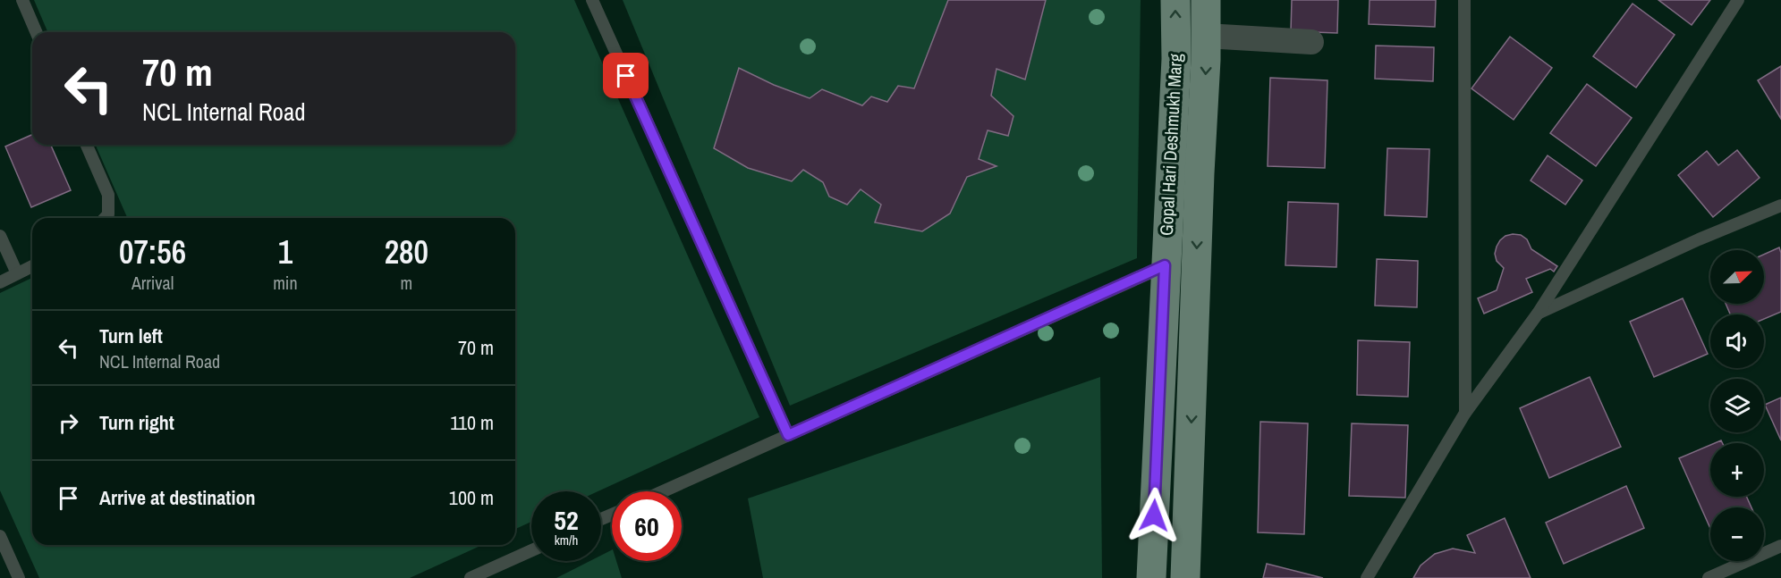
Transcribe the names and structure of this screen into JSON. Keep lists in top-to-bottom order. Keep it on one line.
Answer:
{"streets":{"main road":["Gopal Hari Deshmukh Marg"]},"north":"top right","page":{"turn":["70 m","NCL Internal Road"],"eta":["07:56","Arrival","1","min","280","m"],"map_buttons":["+","−"],"list":[{"name":"Turn left","note":"NCL Internal Road","value":"70 m"},{"name":"Turn right","value":"110 m"},{"name":"Arrive at destination","value":"100 m"}],"speed":"52 km/h","limit":"60"}}
